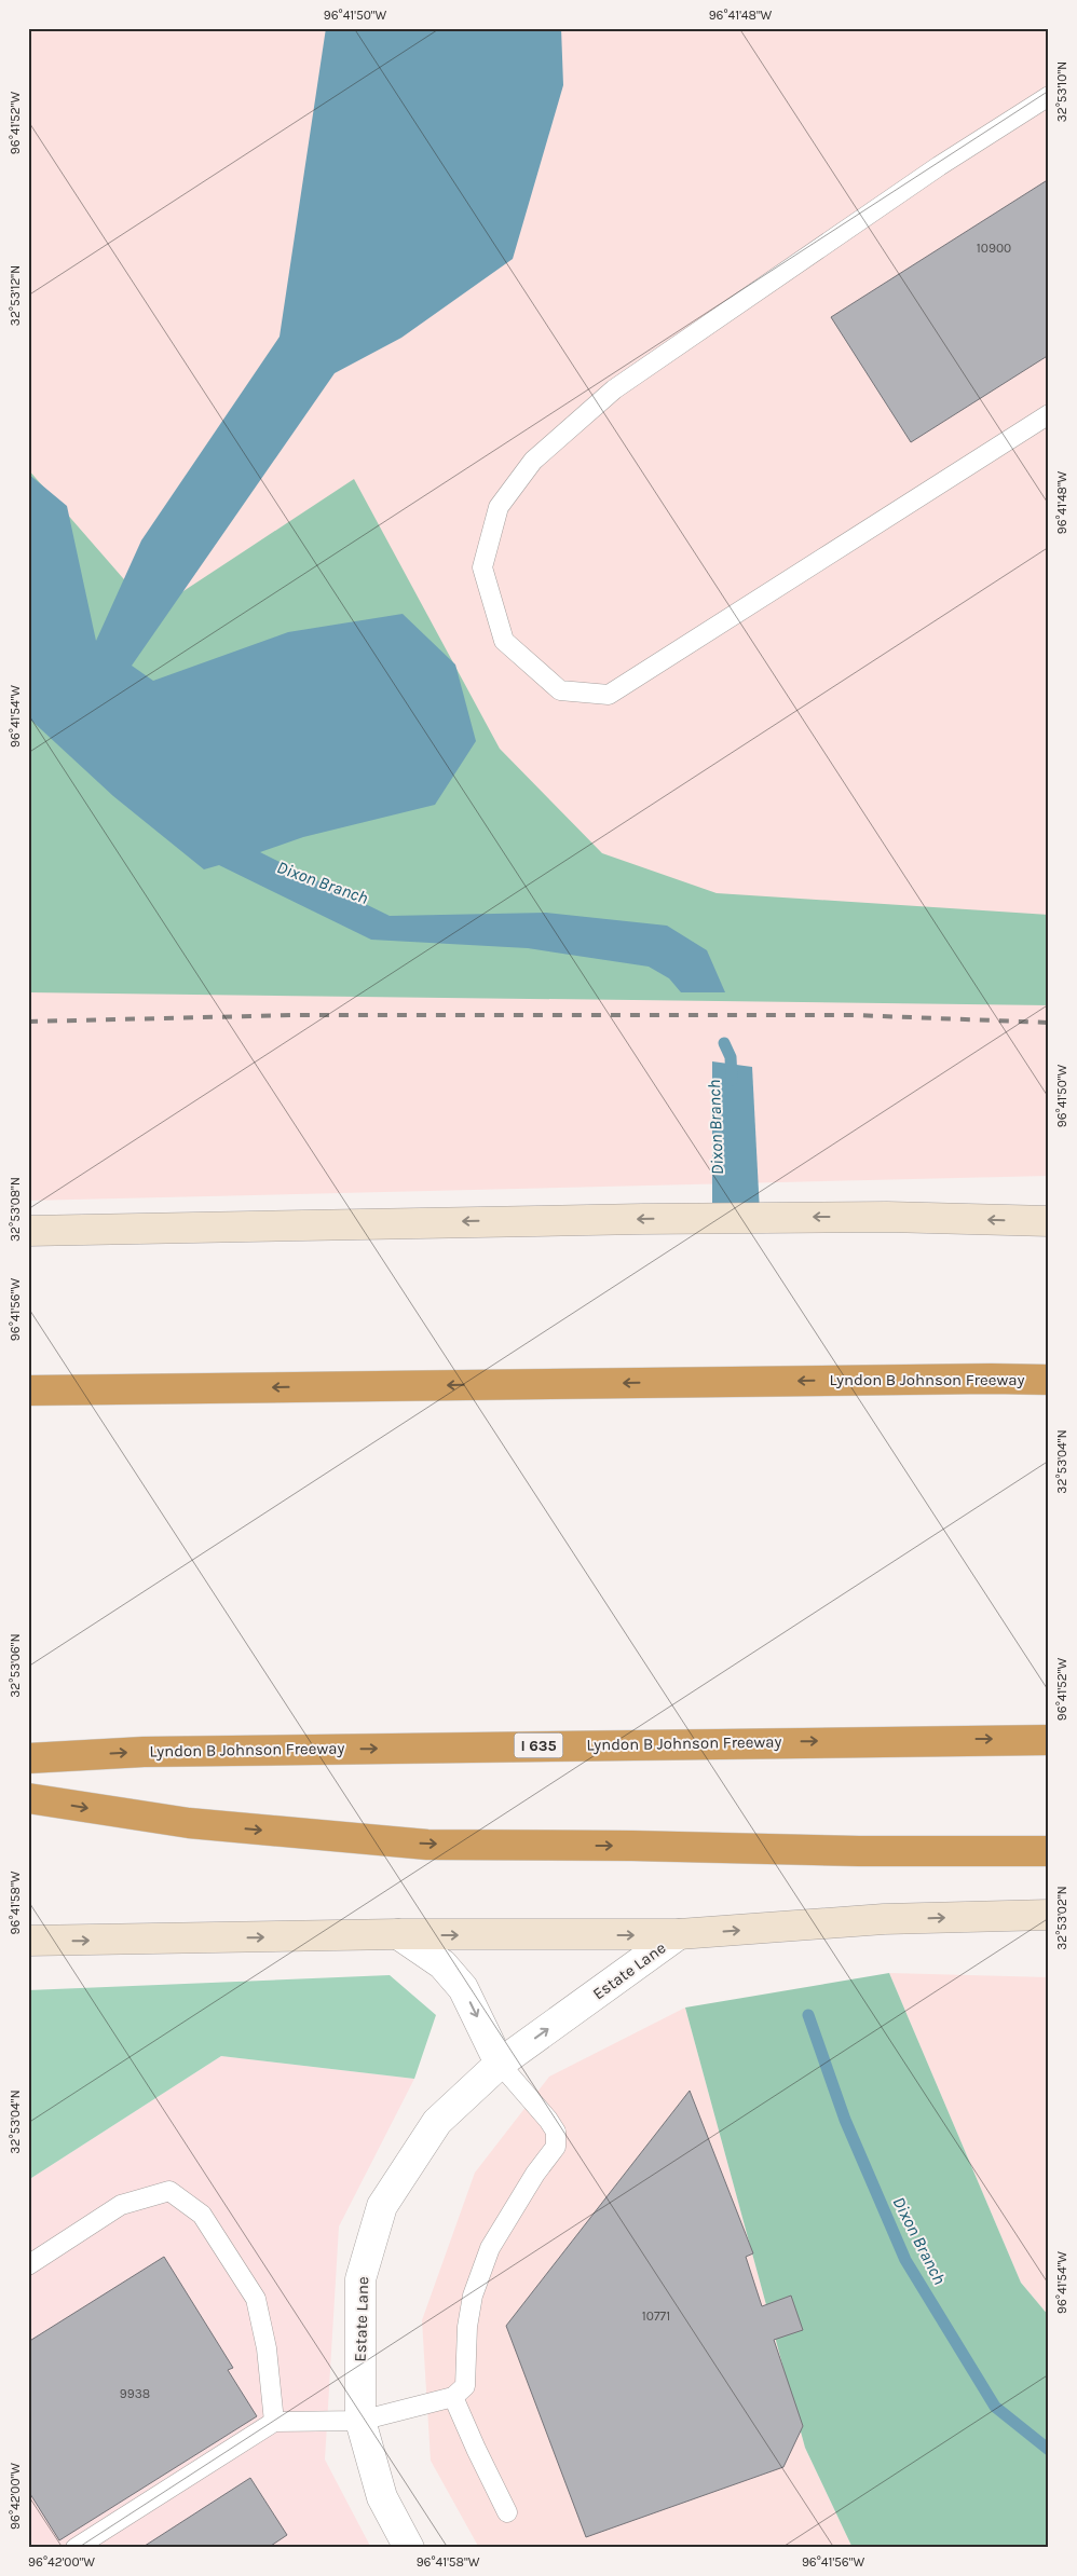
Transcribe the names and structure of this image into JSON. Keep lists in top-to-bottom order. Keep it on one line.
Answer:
{"streets":{"highway":["Lyndon B Johnson Freeway","I 635"],"street":["Estate Lane"]},"water":["Dixon Branch"],"house_numbers":["10900","10771","9938"],"coordinates":["96°41'50\"W","96°41'48\"W","32°53'10\"N","96°41'52\"W","32°53'12\"N","96°41'54\"W","32°53'08\"N","96°41'56\"W","32°53'04\"N","32°53'06\"N","96°41'58\"W","32°53'02\"N","96°42'00\"W"]}
